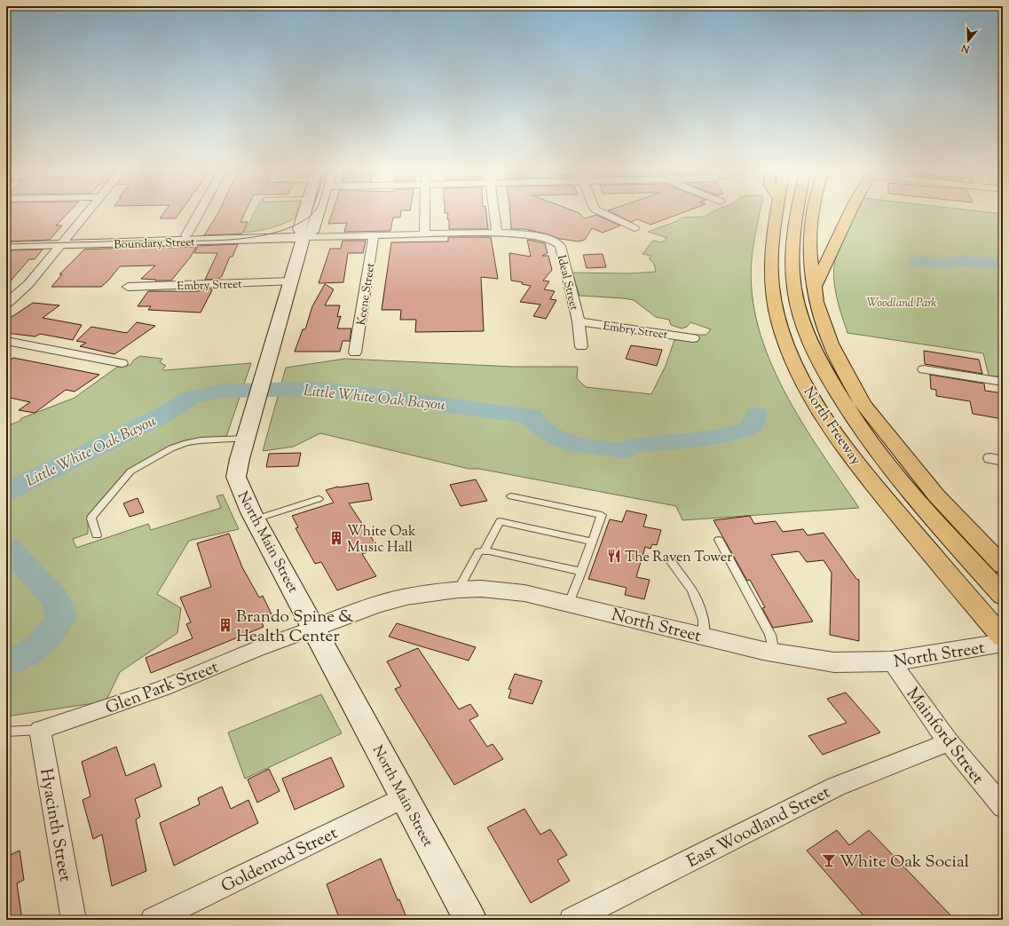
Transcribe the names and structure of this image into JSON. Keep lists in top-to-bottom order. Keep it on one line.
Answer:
{"streets":{"highway":["North Freeway"],"main road":["Boundary Street","North Main Street"],"street":["Ideal Street","Embry Street","Keene Street","North Street","Glen Park Street","Mainford Street","Hyacinth Street","East Woodland Street","Goldenrod Street"]},"crossings":[["Boundary Street","Ideal Street"],["Boundary Street","Keene Street"],["Boundary Street","North Main Street"],["Ideal Street","Embry Street"],["Embry Street","North Main Street"],["North Main Street","North Street"],["North Main Street","Glen Park Street"],["North Main Street","Goldenrod Street"],["North Street","Glen Park Street"],["North Street","Mainford Street"],["Glen Park Street","Hyacinth Street"],["Mainford Street","East Woodland Street"]],"water":["Little White Oak Bayou"],"parks":["Woodland Park"],"places":{"building":["White Oak Music Hall","Brando Spine & Health Center"],"restaurant":["The Raven Tower"],"bar":["White Oak Social"]},"north":"bottom"}
